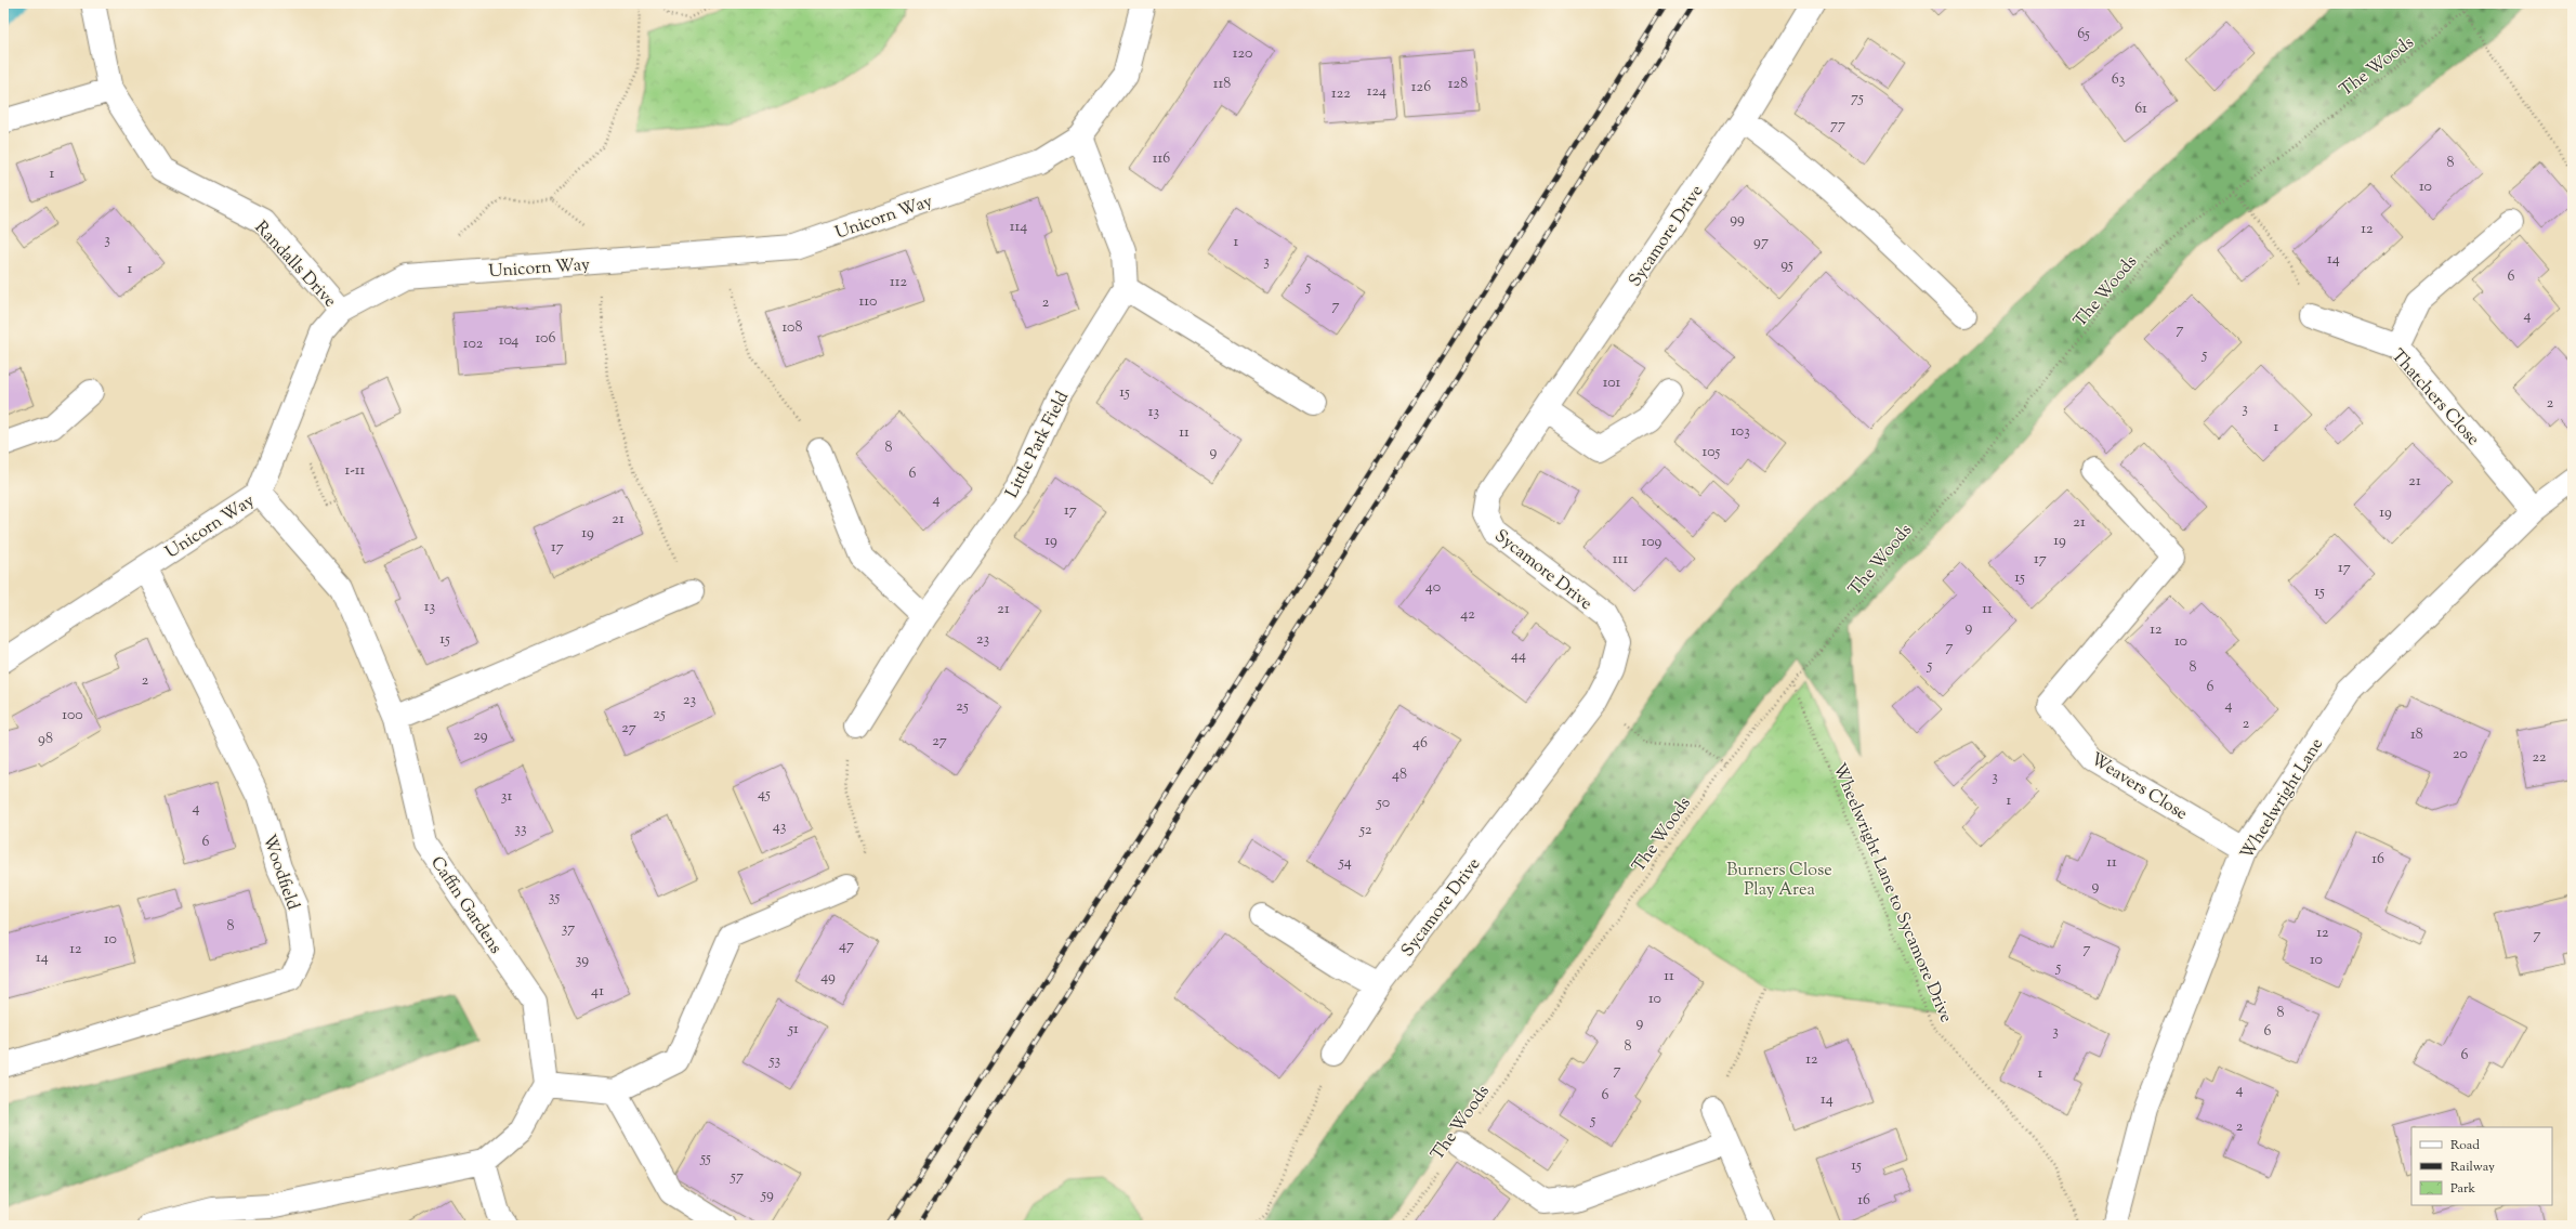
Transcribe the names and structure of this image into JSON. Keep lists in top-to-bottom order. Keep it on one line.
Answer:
{"streets":{"street":["Unicorn Way","Sycamore Drive","Randalls Drive","Thatchers Close","Little Park Field","Weavers Close","Wheelwright Lane","Woodfield","Caffin Gardens"],"path":["The Woods","Wheelwright Lane to Sycamore Drive"]},"crossings":[["The Woods","Wheelwright Lane to Sycamore Drive"],["Unicorn Way","Randalls Drive"],["Unicorn Way","Woodfield"],["Unicorn Way","Caffin Gardens"],["Thatchers Close","Wheelwright Lane"],["Weavers Close","Wheelwright Lane"]],"parks":["Burners Close Play Area"],"house_numbers":["65","120","63","118","128","126","124","122","75","61","77","116","8","1","10","99","114","12","3","1","97","14","3","95","1","6","112","5","110","2","7","4","108","7","106","104","102","5","101","15","2","3","13","1","103","11","8","9","105","1-11","6","21","4","17","19","21","21","19","19","19","109","17","111","17","17","15","40","15","13","21","11","42","9","12","15","23","10","7","44","5","8","2","6","23","4","25","25","100","2","27","18","29","98","27","46","20","22","48","3","45","31","1","50","4","43","33","52","6","16","54","11","9","35","8","37","12","7","10","47","12","7","14","39","10","5","11","49","41","10","8","9","51","3","6","8","6","12","53","7","1","4","6","14","5","2","55","15","57","59","16"],"legend":["Road","Railway","Park"]}
